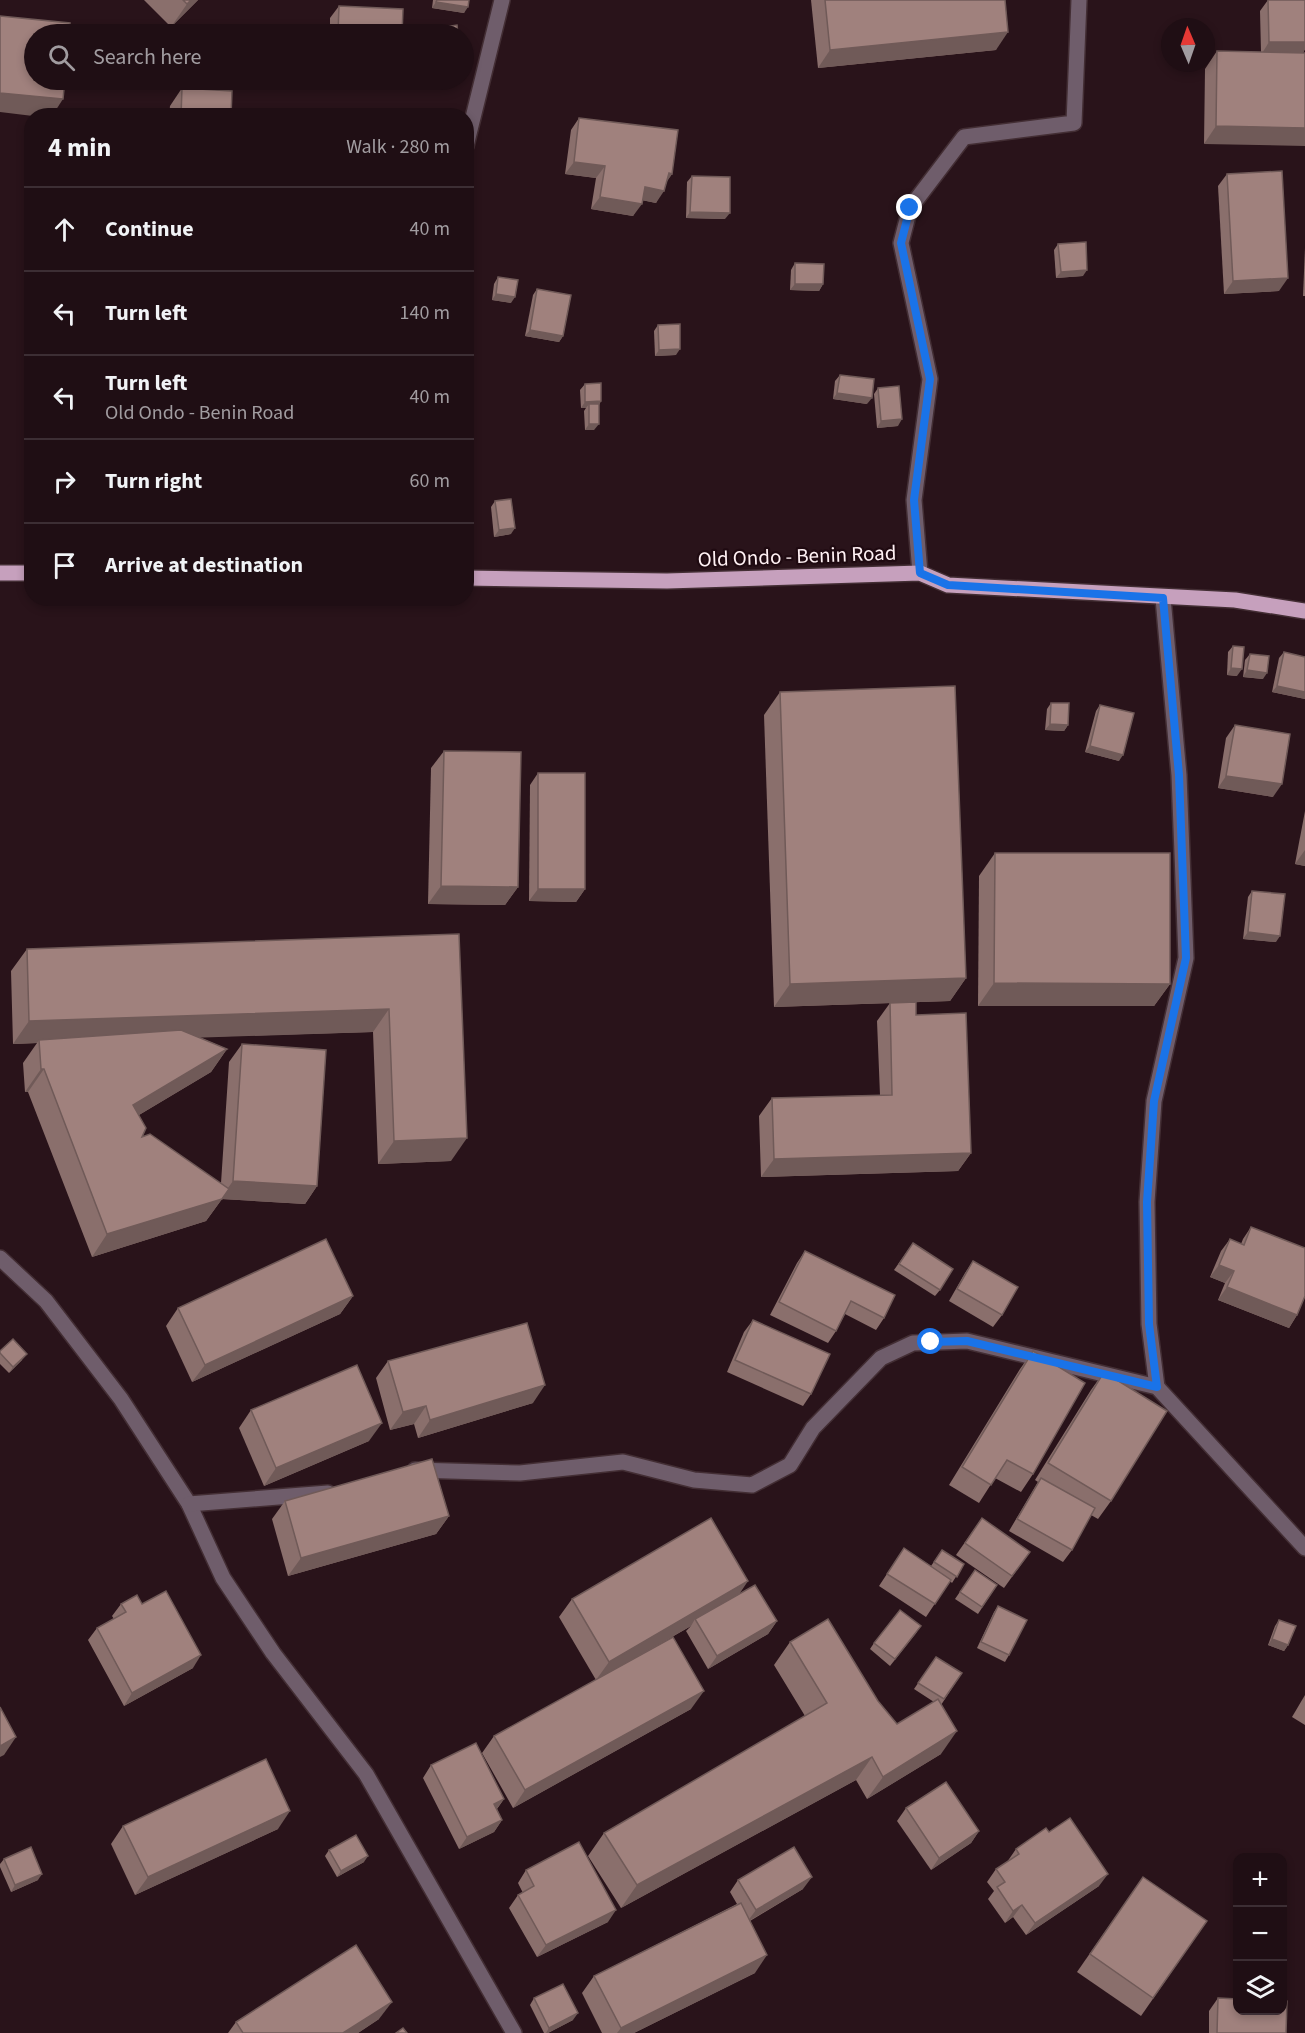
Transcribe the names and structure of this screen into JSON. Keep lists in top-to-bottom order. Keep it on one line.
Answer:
{"streets":{"main road":["Old Ondo - Benin Road"]},"north":"top","page":{"search":"Search here","heading":["4 min","Walk · 280 m"],"list":[["Continue","40 m"],["Turn left","140 m"],["Turn left","Old Ondo - Benin Road","40 m"],["Turn right","60 m"],"Arrive at destination"],"map_buttons":["+","−"]}}
